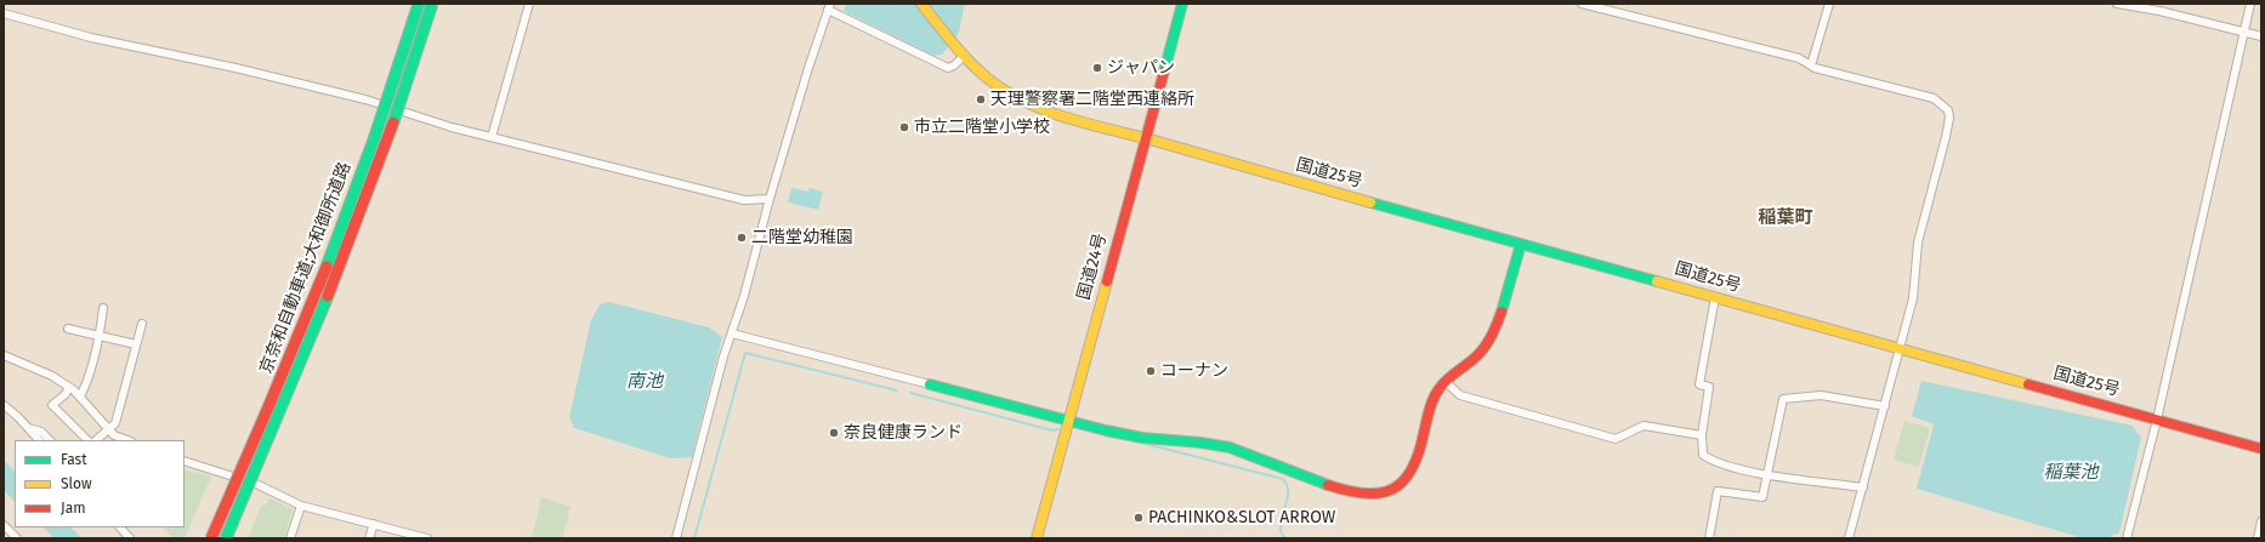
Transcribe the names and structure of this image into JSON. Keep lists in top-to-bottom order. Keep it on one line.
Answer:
{"streets":{"main road":["国道25号","国道24号","京奈和自動車道;大和御所道路"]},"crossings":[["国道25号","国道24号"]],"districts":["稲葉町"],"water":["南池","稲葉池"],"places":["ジャパン","天理警察署二階堂西連絡所","市立二階堂小学校","二階堂幼稚園","コーナン","奈良健康ランド","PACHINKO&SLOT ARROW"],"legend":["Fast","Slow","Jam"]}
